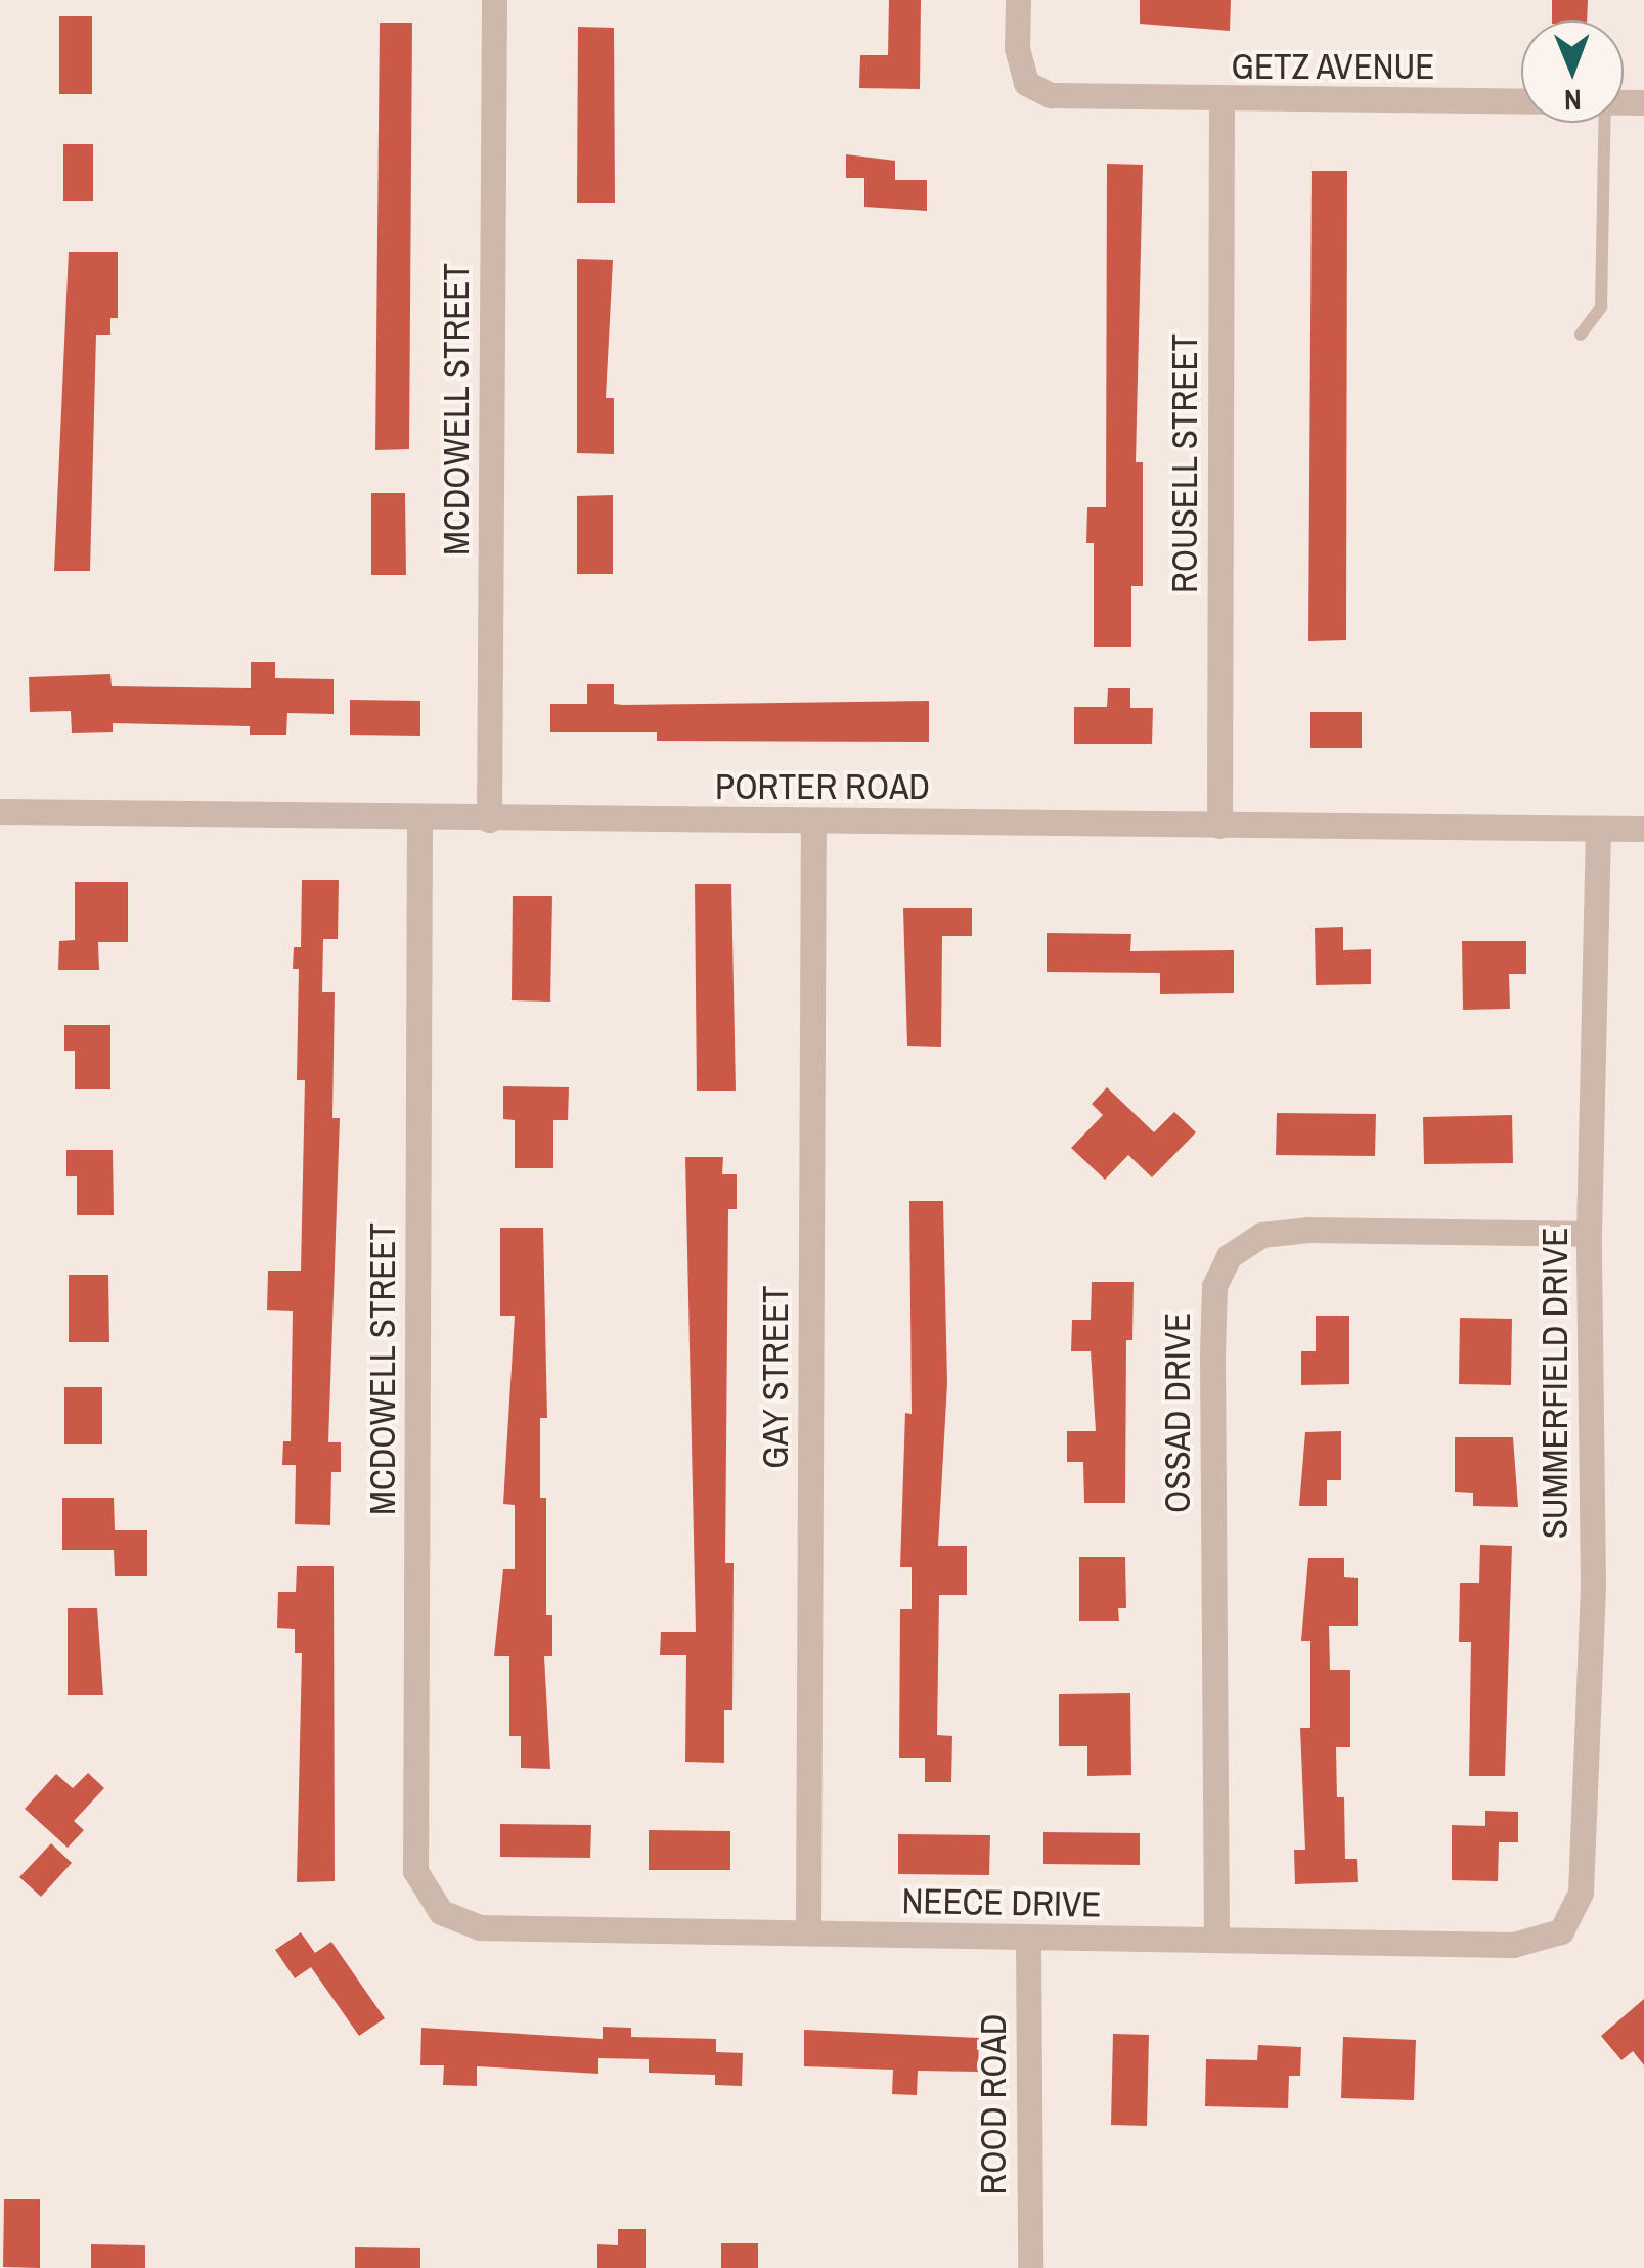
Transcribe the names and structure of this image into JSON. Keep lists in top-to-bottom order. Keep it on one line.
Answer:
{"streets":{"street":["GETZ AVENUE","MCDOWELL STREET","ROUSELL STREET","PORTER ROAD","GAY STREET","SUMMERFIELD DRIVE","OSSAD DRIVE","NEECE DRIVE","ROOD ROAD"]},"crossings":[["GETZ AVENUE","ROUSELL STREET"],["MCDOWELL STREET","PORTER ROAD"],["MCDOWELL STREET","NEECE DRIVE"],["ROUSELL STREET","PORTER ROAD"],["PORTER ROAD","GAY STREET"],["PORTER ROAD","SUMMERFIELD DRIVE"],["GAY STREET","NEECE DRIVE"],["SUMMERFIELD DRIVE","OSSAD DRIVE"],["SUMMERFIELD DRIVE","NEECE DRIVE"],["OSSAD DRIVE","NEECE DRIVE"],["NEECE DRIVE","ROOD ROAD"]],"north":"bottom"}
